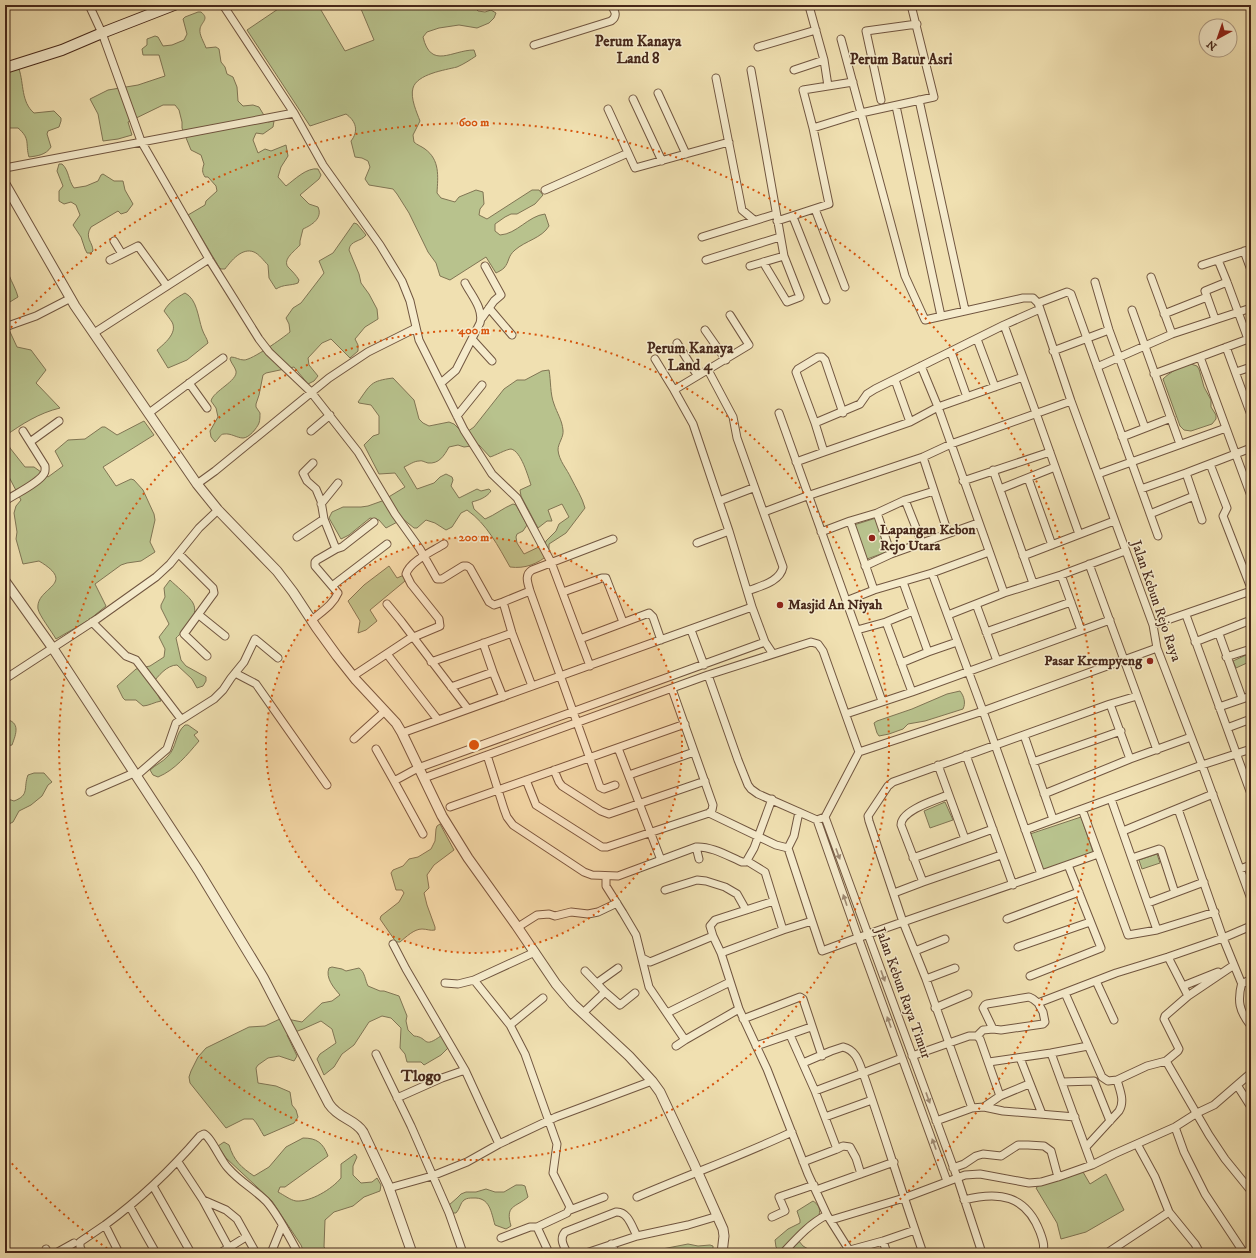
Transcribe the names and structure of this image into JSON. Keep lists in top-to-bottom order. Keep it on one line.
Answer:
{"streets":{"street":["Jalan Kebun Rejo Raya","Jalan Kebun Raya Timur"]},"districts":["Perum Kanaya Land 8","Perum Batur Asri","Perum Kanaya Land 4","Tlogo"],"places":["Lapangan Kebon Rejo Utara","Masjid An Niyah","Pasar Krempyeng"],"north":"bottom left","rings":["600 m","400 m","200 m"]}
